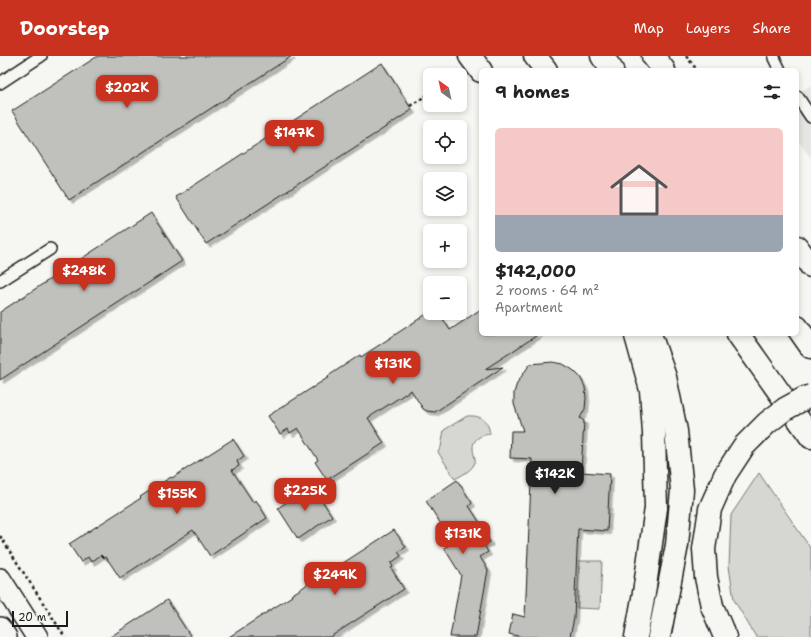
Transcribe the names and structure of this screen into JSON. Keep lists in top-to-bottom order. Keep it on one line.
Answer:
{"scale_bar":"20 m","north":"top left","page":{"header":"Doorstep","nav":["Map","Layers","Share"],"map_buttons":["+","−"],"heading":"9 homes","price":["$202K","$147K","$248K","$131K","$142K","$225K","$155K","$131K","$249K"],"list":[{"name":"$142,000","note":"2 rooms · 64 m² · Apartment"}],"scale":"20 m"}}
